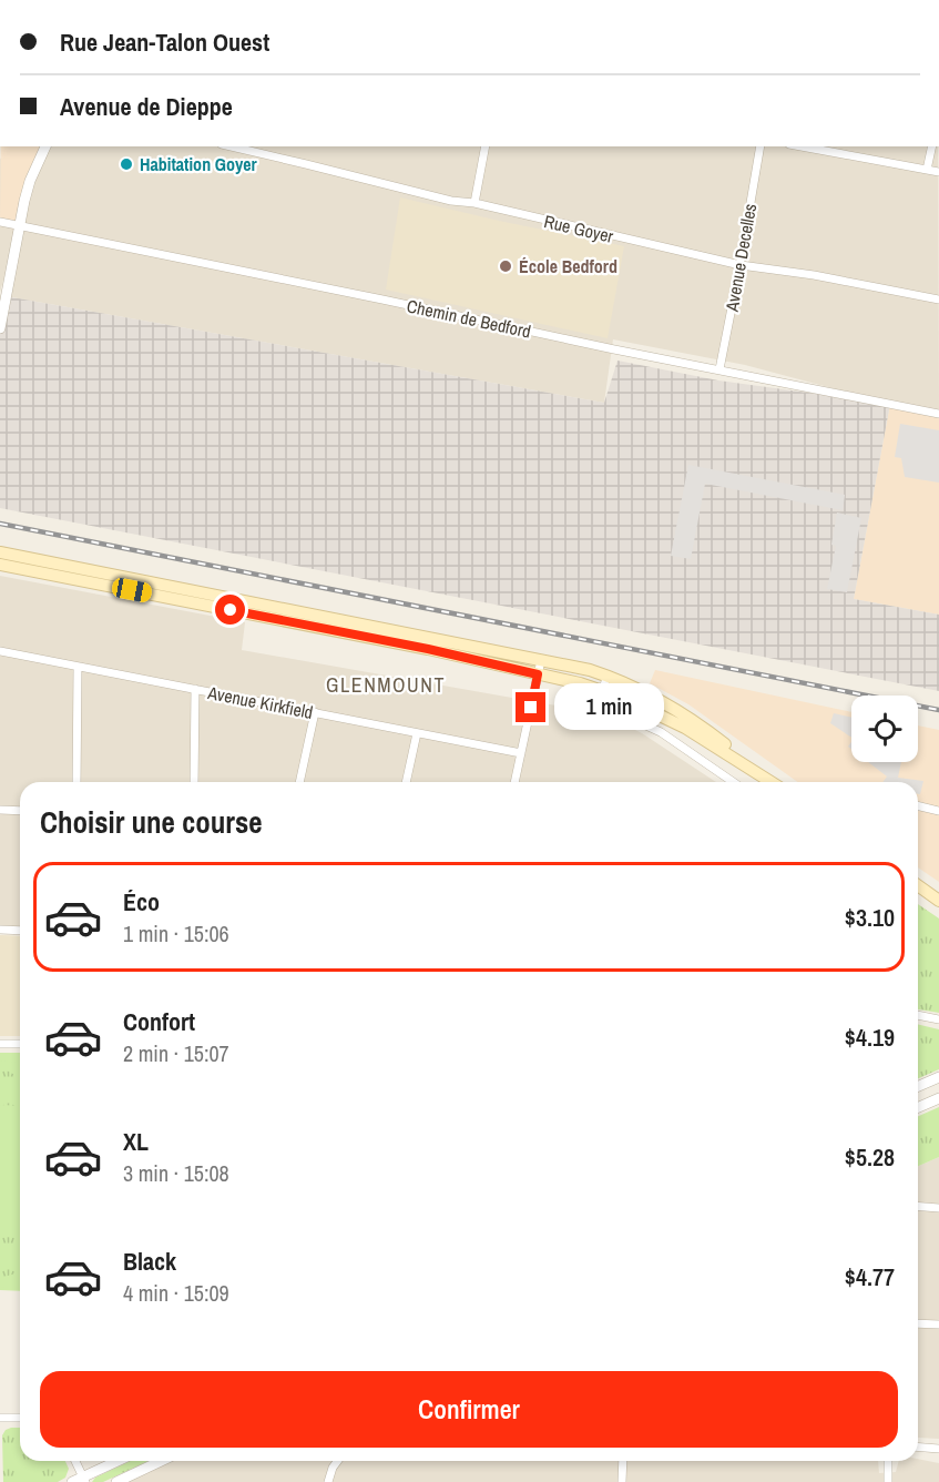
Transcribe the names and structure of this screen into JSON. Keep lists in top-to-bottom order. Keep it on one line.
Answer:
{"streets":{"street":["Rue Goyer","Avenue Decelles","Chemin de Bedford","Avenue Kirkfield"]},"crossings":[["Rue Goyer","Avenue Decelles"],["Avenue Decelles","Chemin de Bedford"]],"districts":["GLENMOUNT"],"places":["Habitation Goyer","École Bedford"],"page":{"banner":["Rue Jean-Talon Ouest","Avenue de Dieppe"],"bubble":"1 min","heading":"Choisir une course","list":[{"name":"Éco","note":"1 min · 15:06","value":"$3.10"},{"name":"Confort","note":"2 min · 15:07","value":"$4.19"},{"name":"XL","note":"3 min · 15:08","value":"$5.28"},{"name":"Black","note":"4 min · 15:09","value":"$4.77"}],"buttons":"Confirmer"}}
